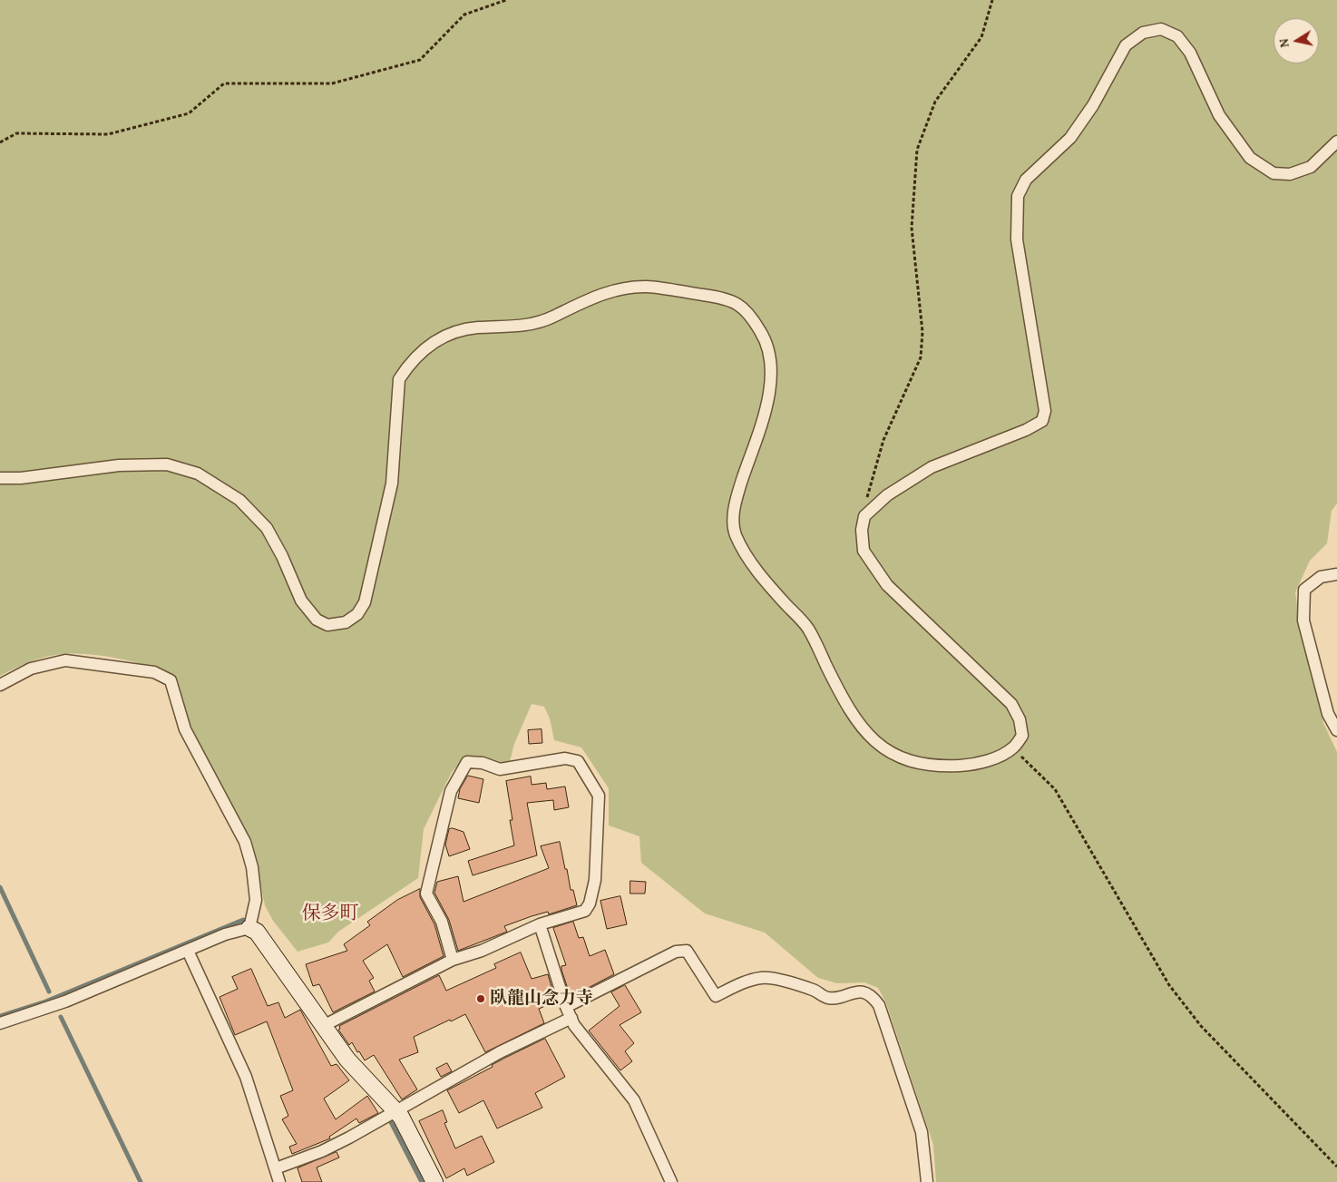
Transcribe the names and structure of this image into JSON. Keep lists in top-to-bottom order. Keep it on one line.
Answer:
{"districts":["保多町"],"places":["臥龍山念力寺"],"north":"left"}
